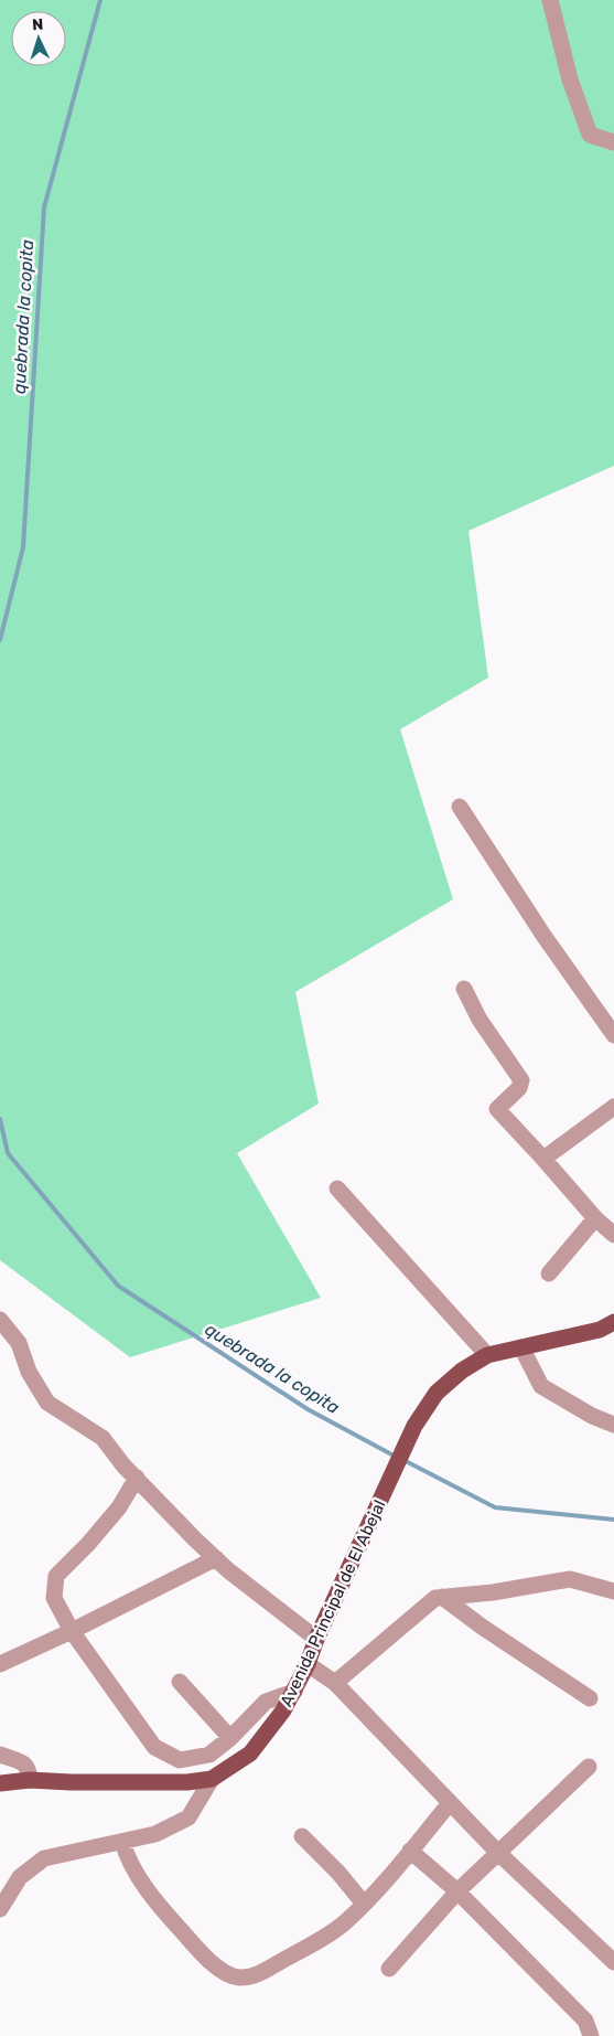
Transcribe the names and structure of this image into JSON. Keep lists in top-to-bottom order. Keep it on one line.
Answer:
{"streets":{"main road":["Avenida Principal de El Abejal"]},"water":["quebrada la copita"],"north":"top"}
